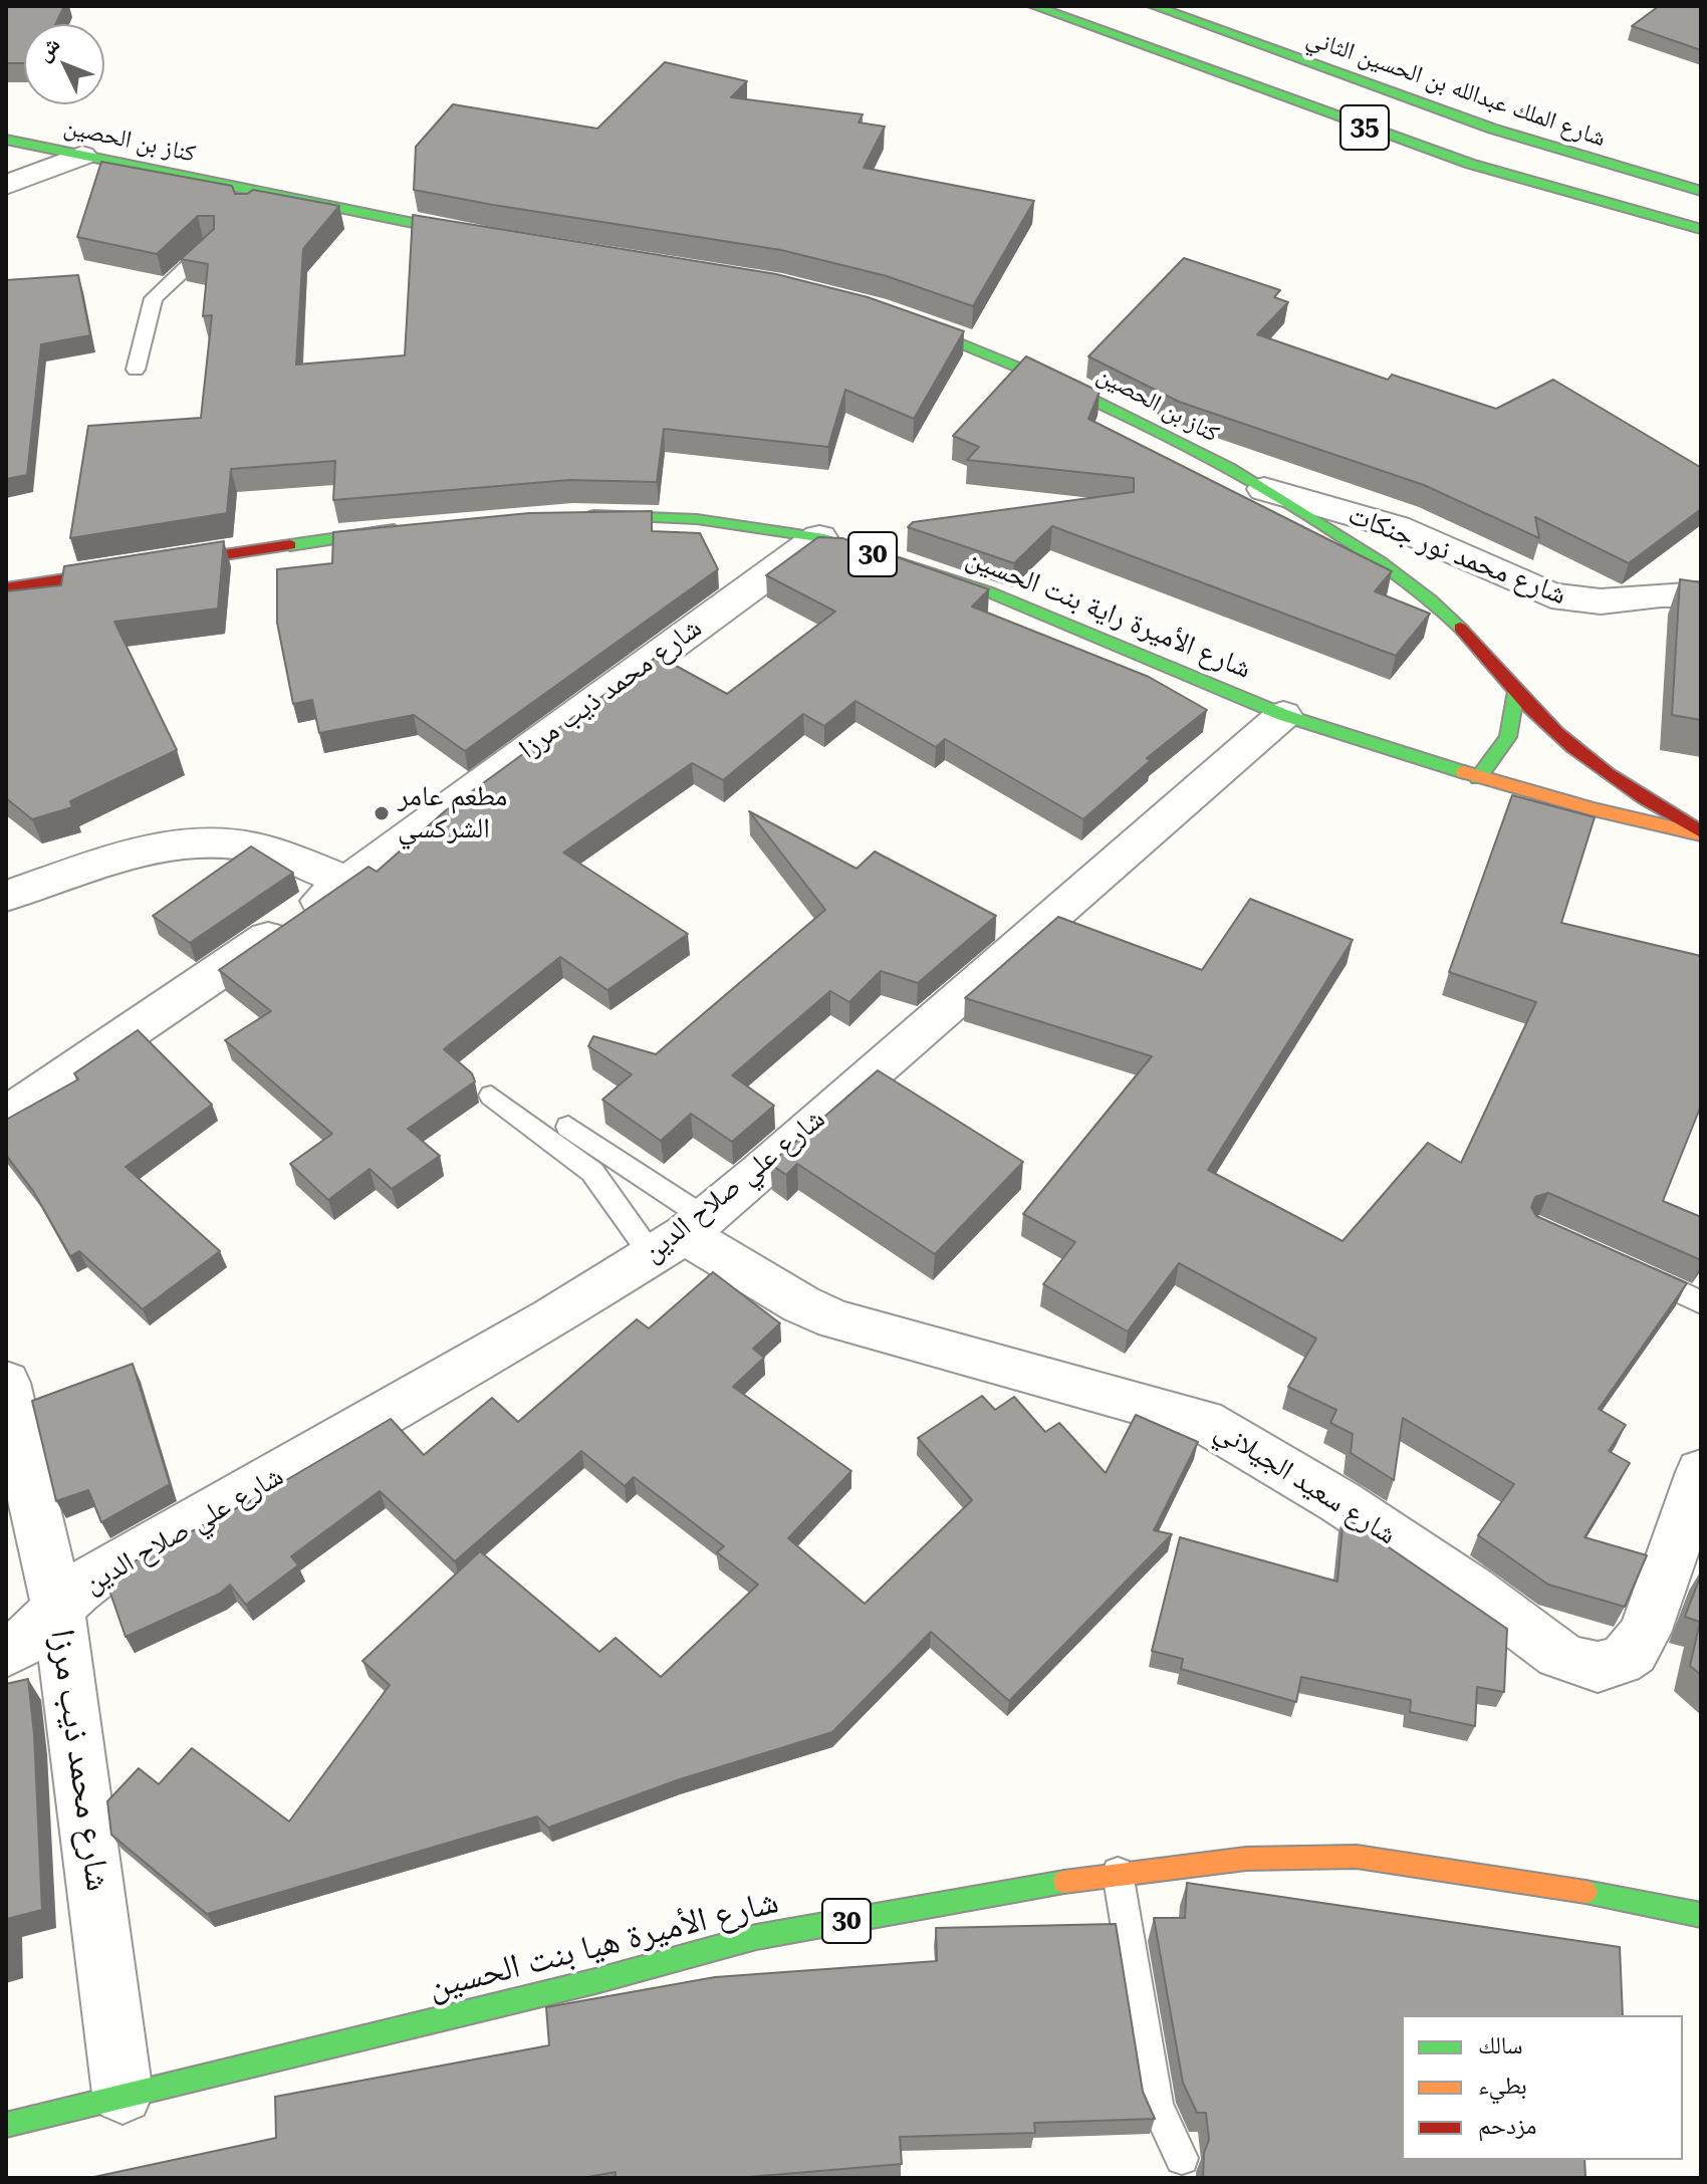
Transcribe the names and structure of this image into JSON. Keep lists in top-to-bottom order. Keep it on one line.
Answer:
{"streets":{"main road":["شارع الملك عبدالله بن الحسين الثاني","35","كناز بن الحصين","30","شارع الأميرة راية بنت الحسين","شارع الأميرة هيا بنت الحسين"],"street":["شارع محمد نور جنكات","شارع محمد ذيب مرزا","شارع علي صلاح الدين","شارع سعيد الجيلاني"]},"crossings":[["كناز بن الحصين","شارع محمد نور جنكات"],["كناز بن الحصين","شارع الأميرة راية بنت الحسين"],["شارع الأميرة راية بنت الحسين","شارع محمد ذيب مرزا"],["شارع الأميرة راية بنت الحسين","شارع علي صلاح الدين"],["شارع محمد ذيب مرزا","شارع علي صلاح الدين"],["شارع محمد ذيب مرزا","شارع الأميرة هيا بنت الحسين"],["شارع علي صلاح الدين","شارع سعيد الجيلاني"]],"places":["مطعم عامر الشركسي"],"legend":["سالك","بطيء","مزدحم"],"north":"top left"}
